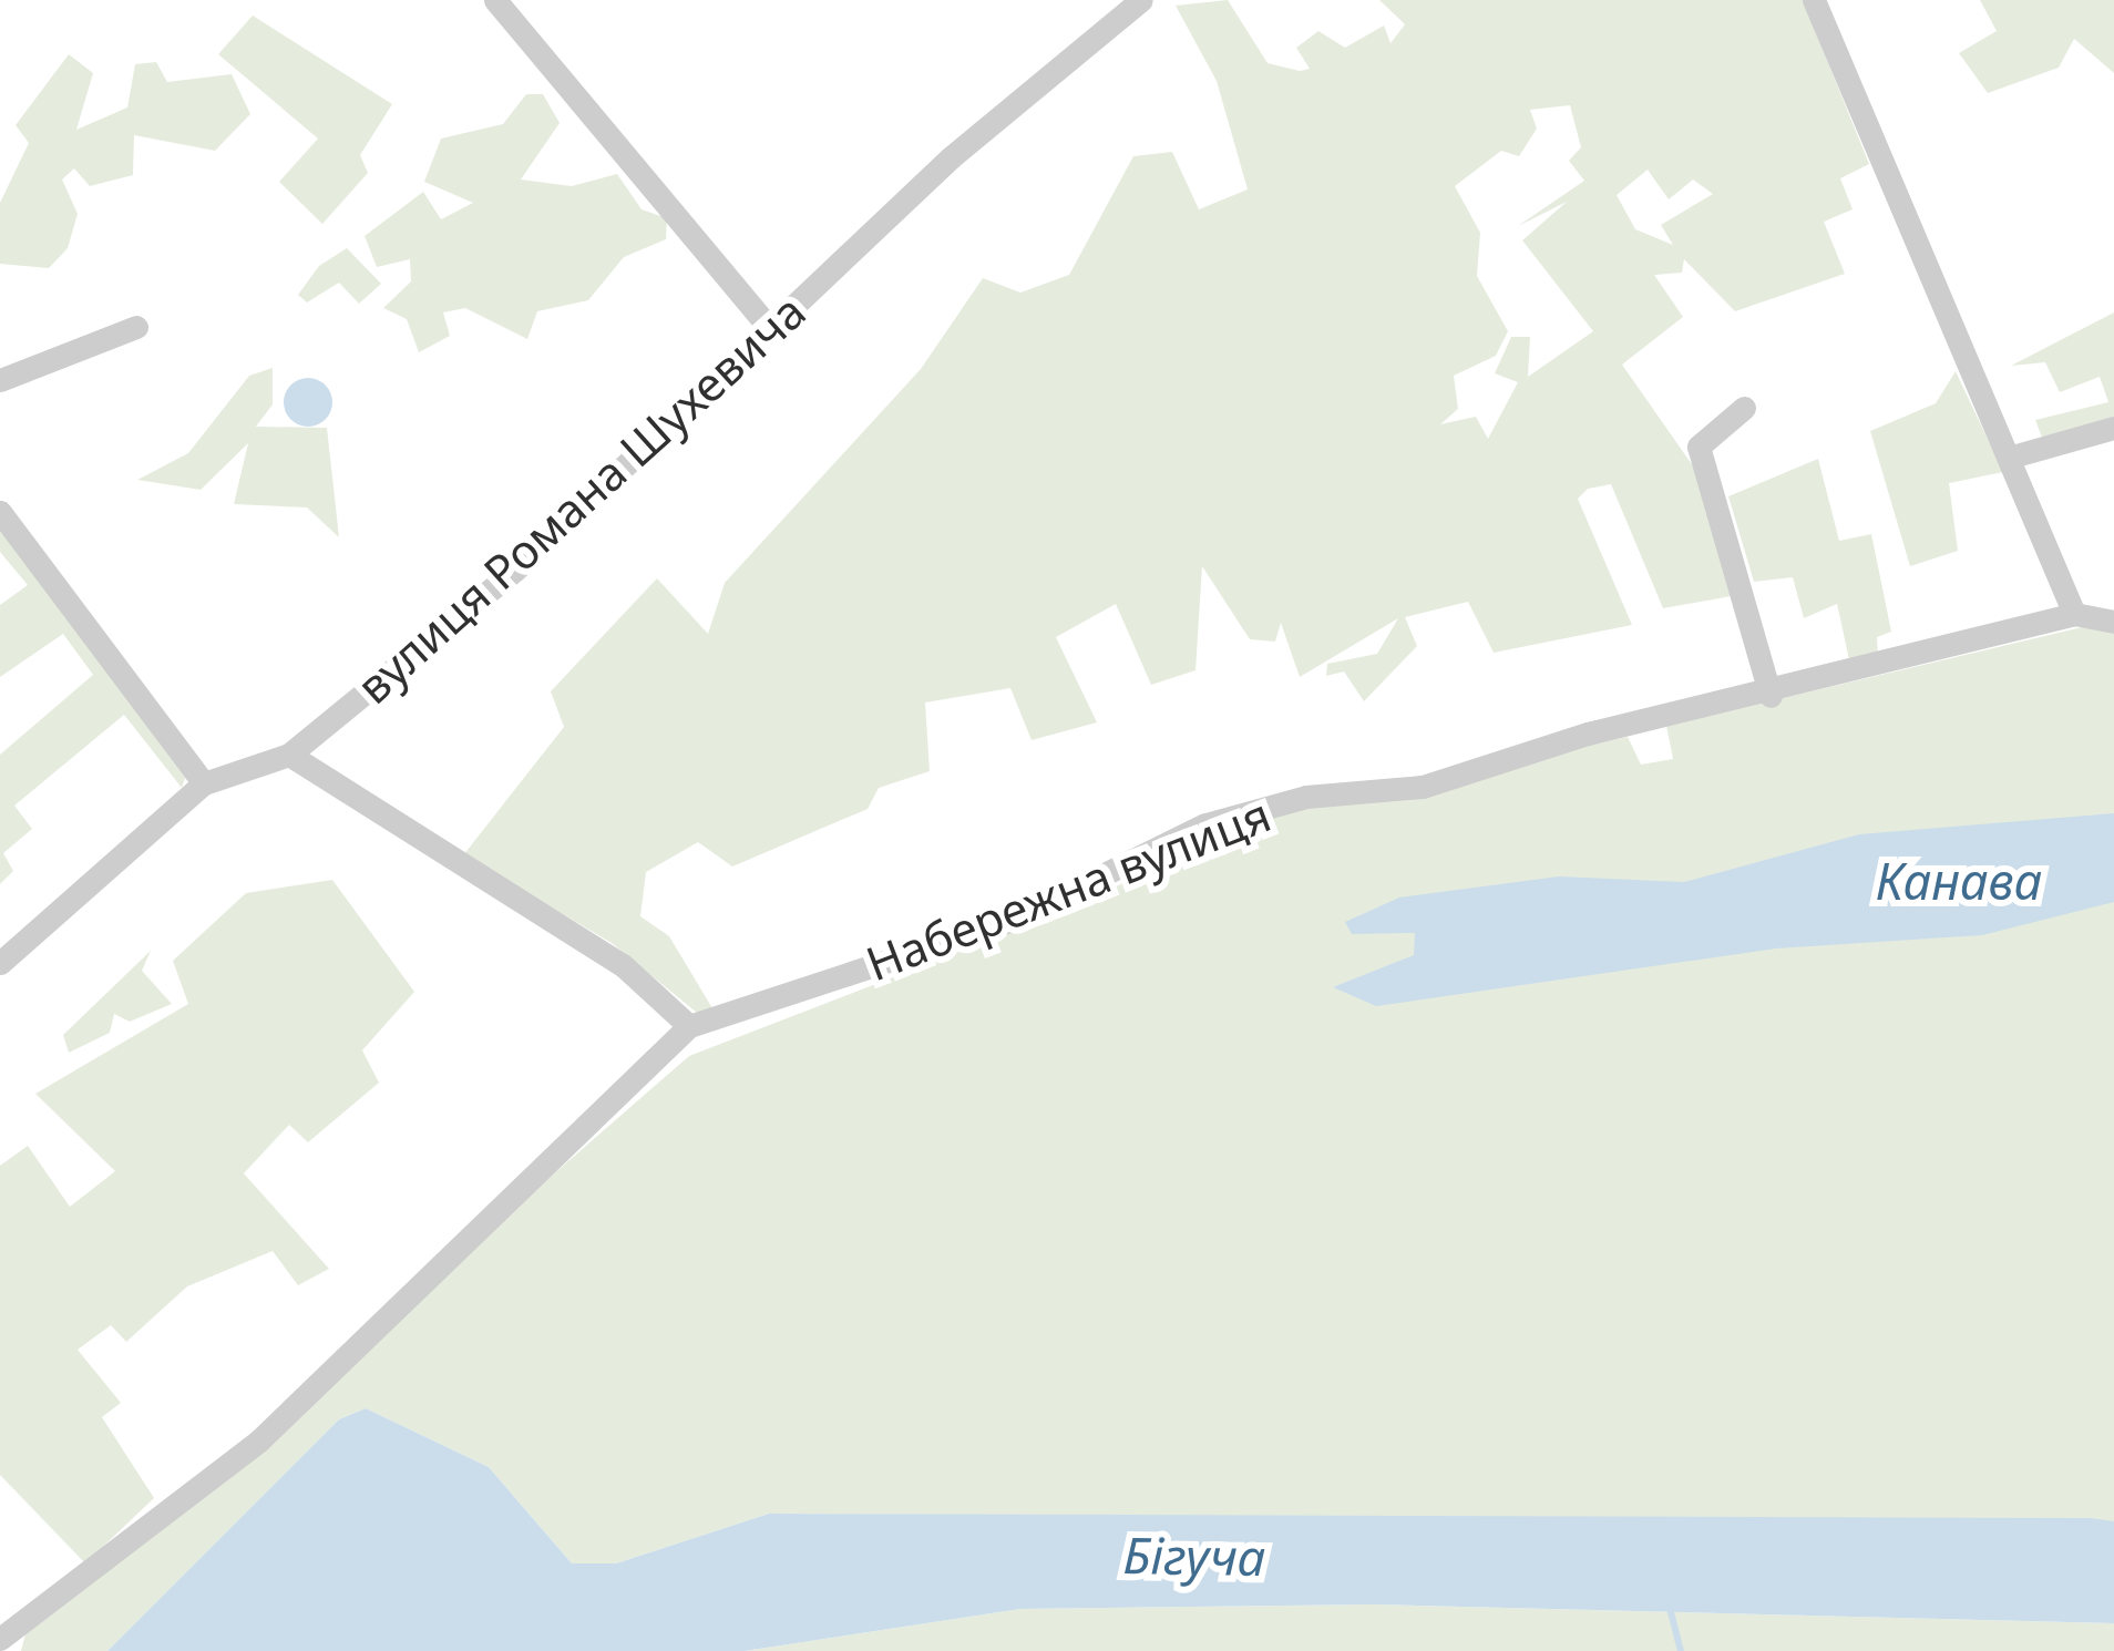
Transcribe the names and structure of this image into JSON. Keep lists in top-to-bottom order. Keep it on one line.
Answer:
{"streets":{"street":["вулиця Романа Шухевича","Набережна вулиця"]},"water":["Канава","Бігуча"]}
